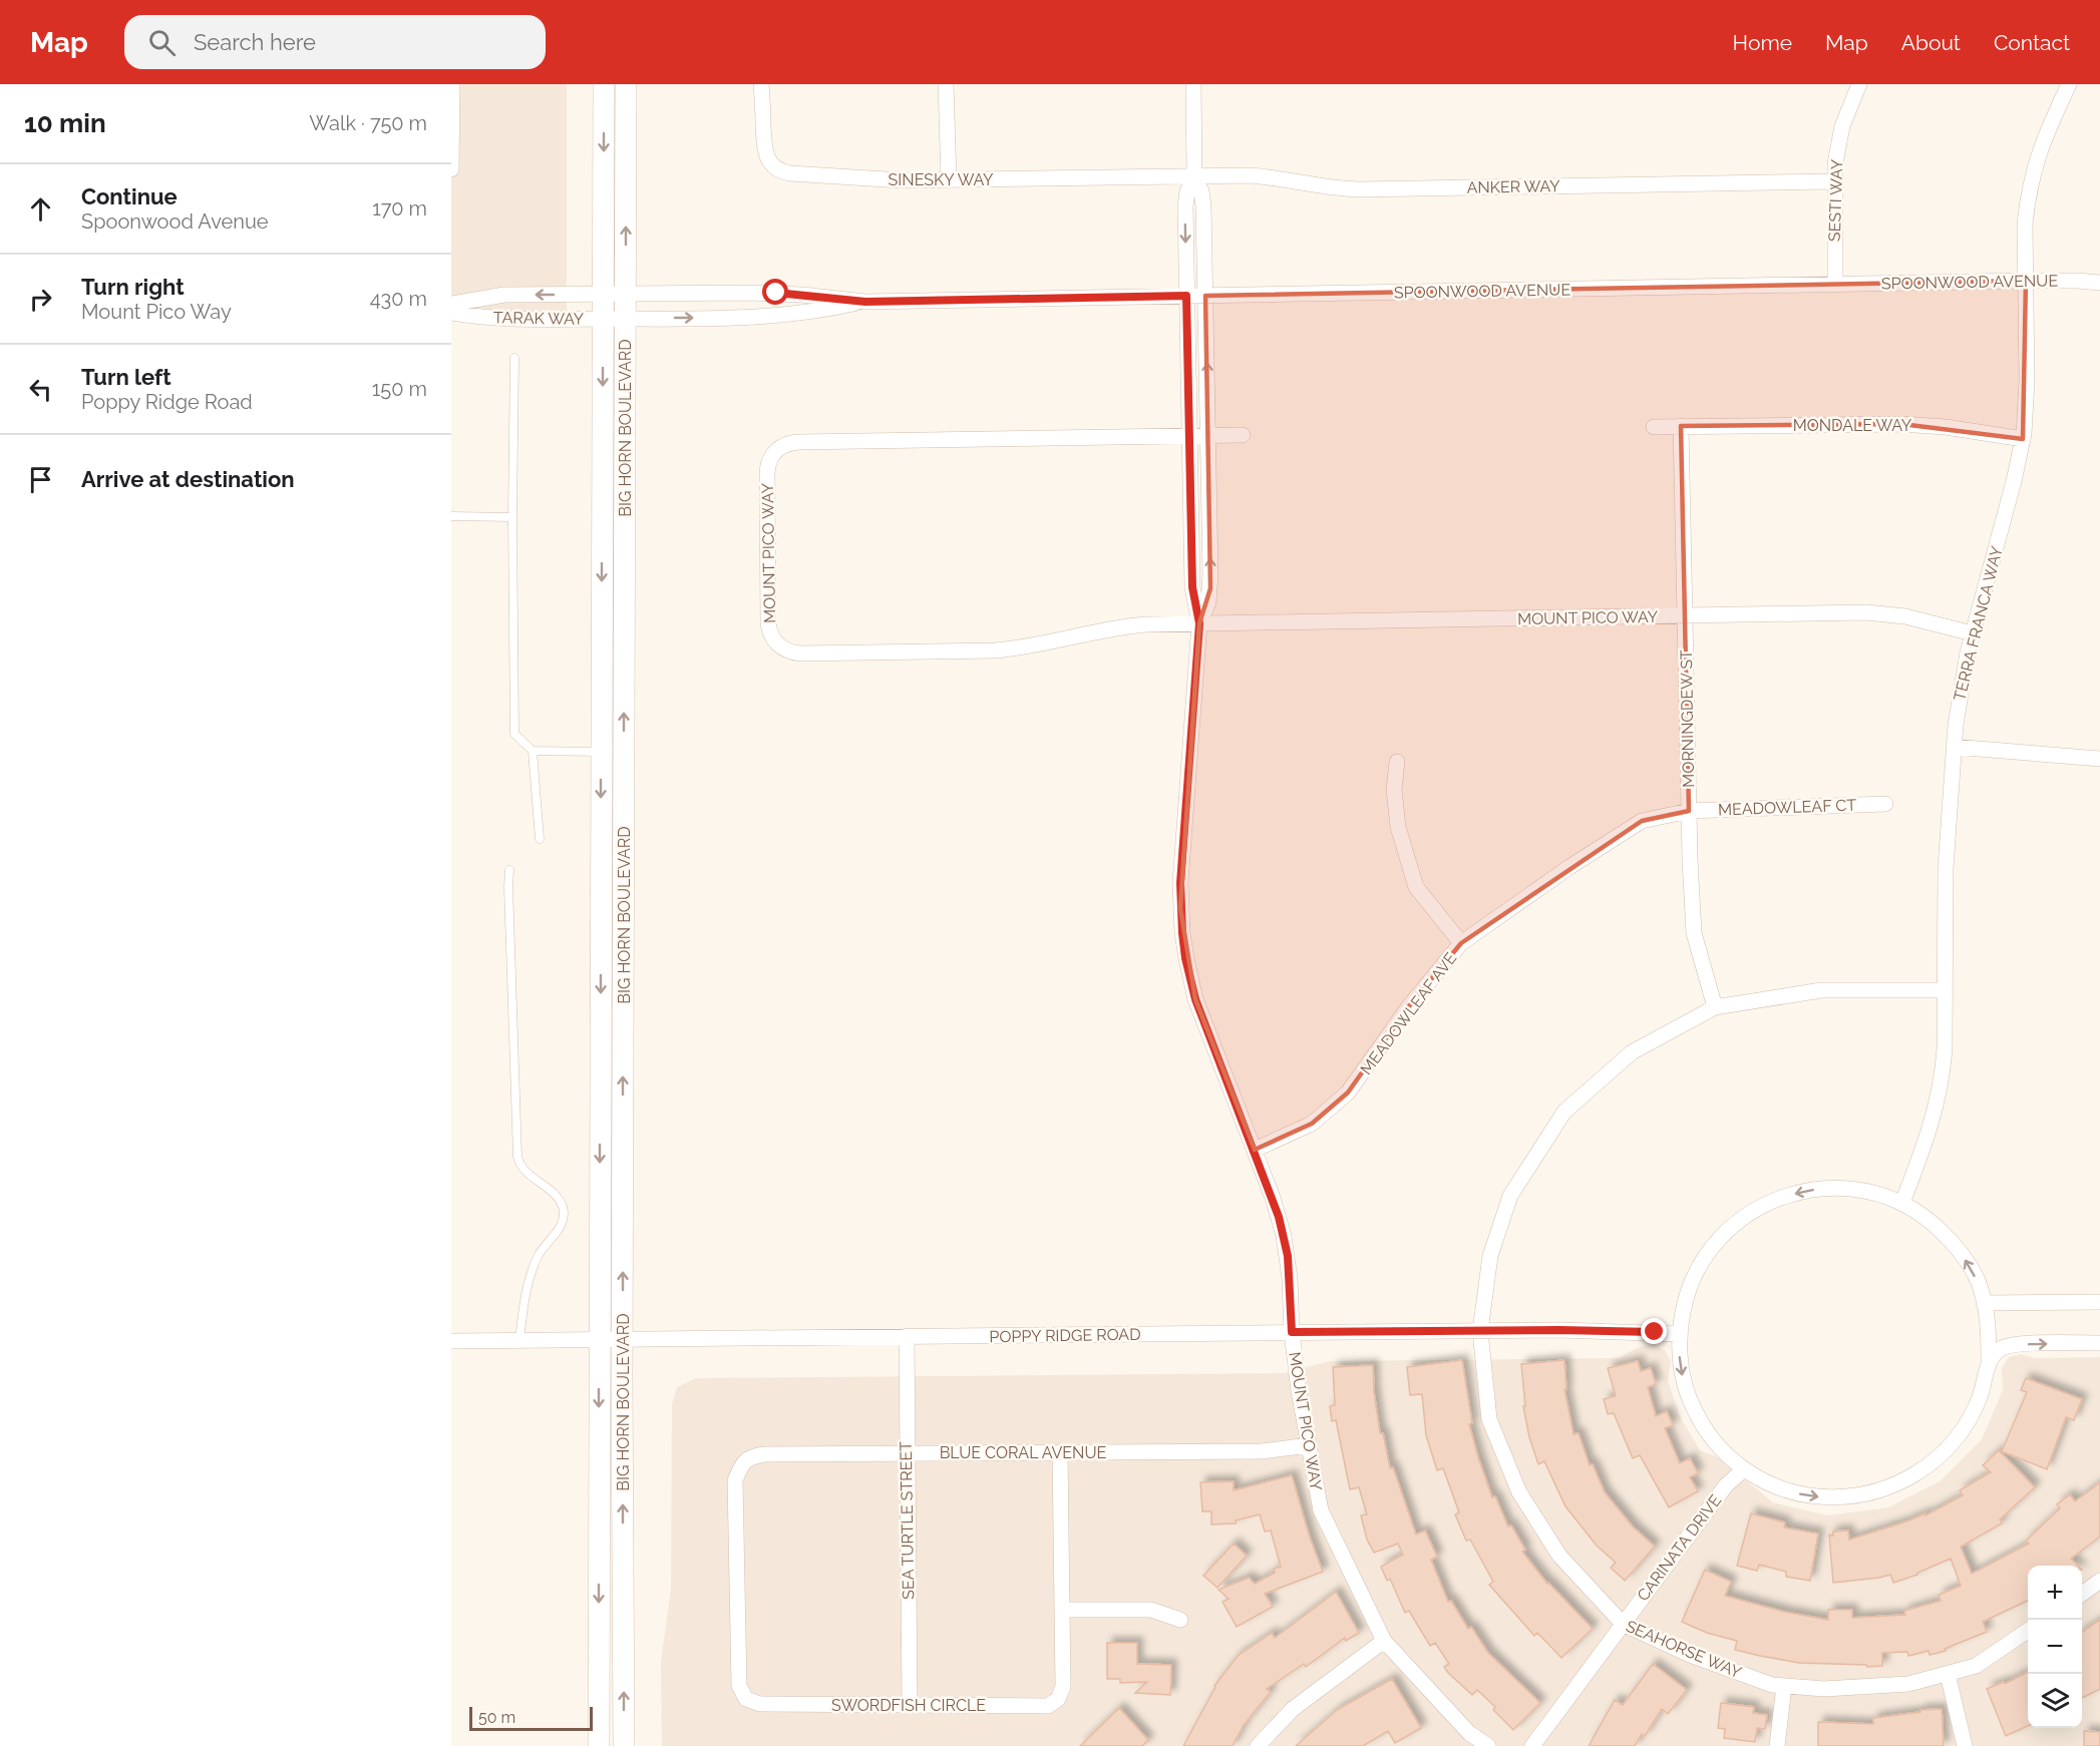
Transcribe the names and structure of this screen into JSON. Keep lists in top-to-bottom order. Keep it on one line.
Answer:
{"streets":{"main road":["BIG HORN BOULEVARD"],"street":["SINESKY WAY","ANKER WAY","SESTI WAY","SPOONWOOD AVENUE","TARAK WAY","MONDALE WAY","MOUNT PICO WAY","TERRA FRANCA WAY","MORNINGDEW ST","MEADOWLEAF CT","MEADOWLEAF AVE","POPPY RIDGE ROAD","BLUE CORAL AVENUE","SEA TURTLE STREET","CARINATA DRIVE","SEAHORSE WAY","SWORDFISH CIRCLE"]},"crossings":[["SINESKY WAY","ANKER WAY"],["SINESKY WAY","MOUNT PICO WAY"],["ANKER WAY","SESTI WAY"],["ANKER WAY","MOUNT PICO WAY"],["SESTI WAY","SPOONWOOD AVENUE"],["SPOONWOOD AVENUE","TARAK WAY"],["SPOONWOOD AVENUE","BIG HORN BOULEVARD"],["SPOONWOOD AVENUE","MOUNT PICO WAY"],["SPOONWOOD AVENUE","TERRA FRANCA WAY"],["TARAK WAY","BIG HORN BOULEVARD"],["MONDALE WAY","TERRA FRANCA WAY"],["MONDALE WAY","MORNINGDEW ST"],["BIG HORN BOULEVARD","POPPY RIDGE ROAD"],["MOUNT PICO WAY","TERRA FRANCA WAY"],["MOUNT PICO WAY","MORNINGDEW ST"],["MOUNT PICO WAY","MEADOWLEAF AVE"],["MOUNT PICO WAY","POPPY RIDGE ROAD"],["MOUNT PICO WAY","BLUE CORAL AVENUE"],["TERRA FRANCA WAY","SEAHORSE WAY"],["MORNINGDEW ST","MEADOWLEAF CT"],["MORNINGDEW ST","MEADOWLEAF AVE"],["MORNINGDEW ST","SEAHORSE WAY"],["MEADOWLEAF CT","MEADOWLEAF AVE"],["POPPY RIDGE ROAD","SEA TURTLE STREET"],["POPPY RIDGE ROAD","SEAHORSE WAY"],["BLUE CORAL AVENUE","SEA TURTLE STREET"],["BLUE CORAL AVENUE","SWORDFISH CIRCLE"],["SEA TURTLE STREET","SWORDFISH CIRCLE"],["CARINATA DRIVE","SEAHORSE WAY"]],"scale_bar":"50 m","page":{"header":"Map","search":"Search here","nav":["Home","Map","About","Contact"],"heading":["10 min","Walk · 750 m"],"list":[["Continue","Spoonwood Avenue","170 m"],["Turn right","Mount Pico Way","430 m"],["Turn left","Poppy Ridge Road","150 m"],"Arrive at destination"],"map_buttons":["+","−"],"scale":"50 m"}}
